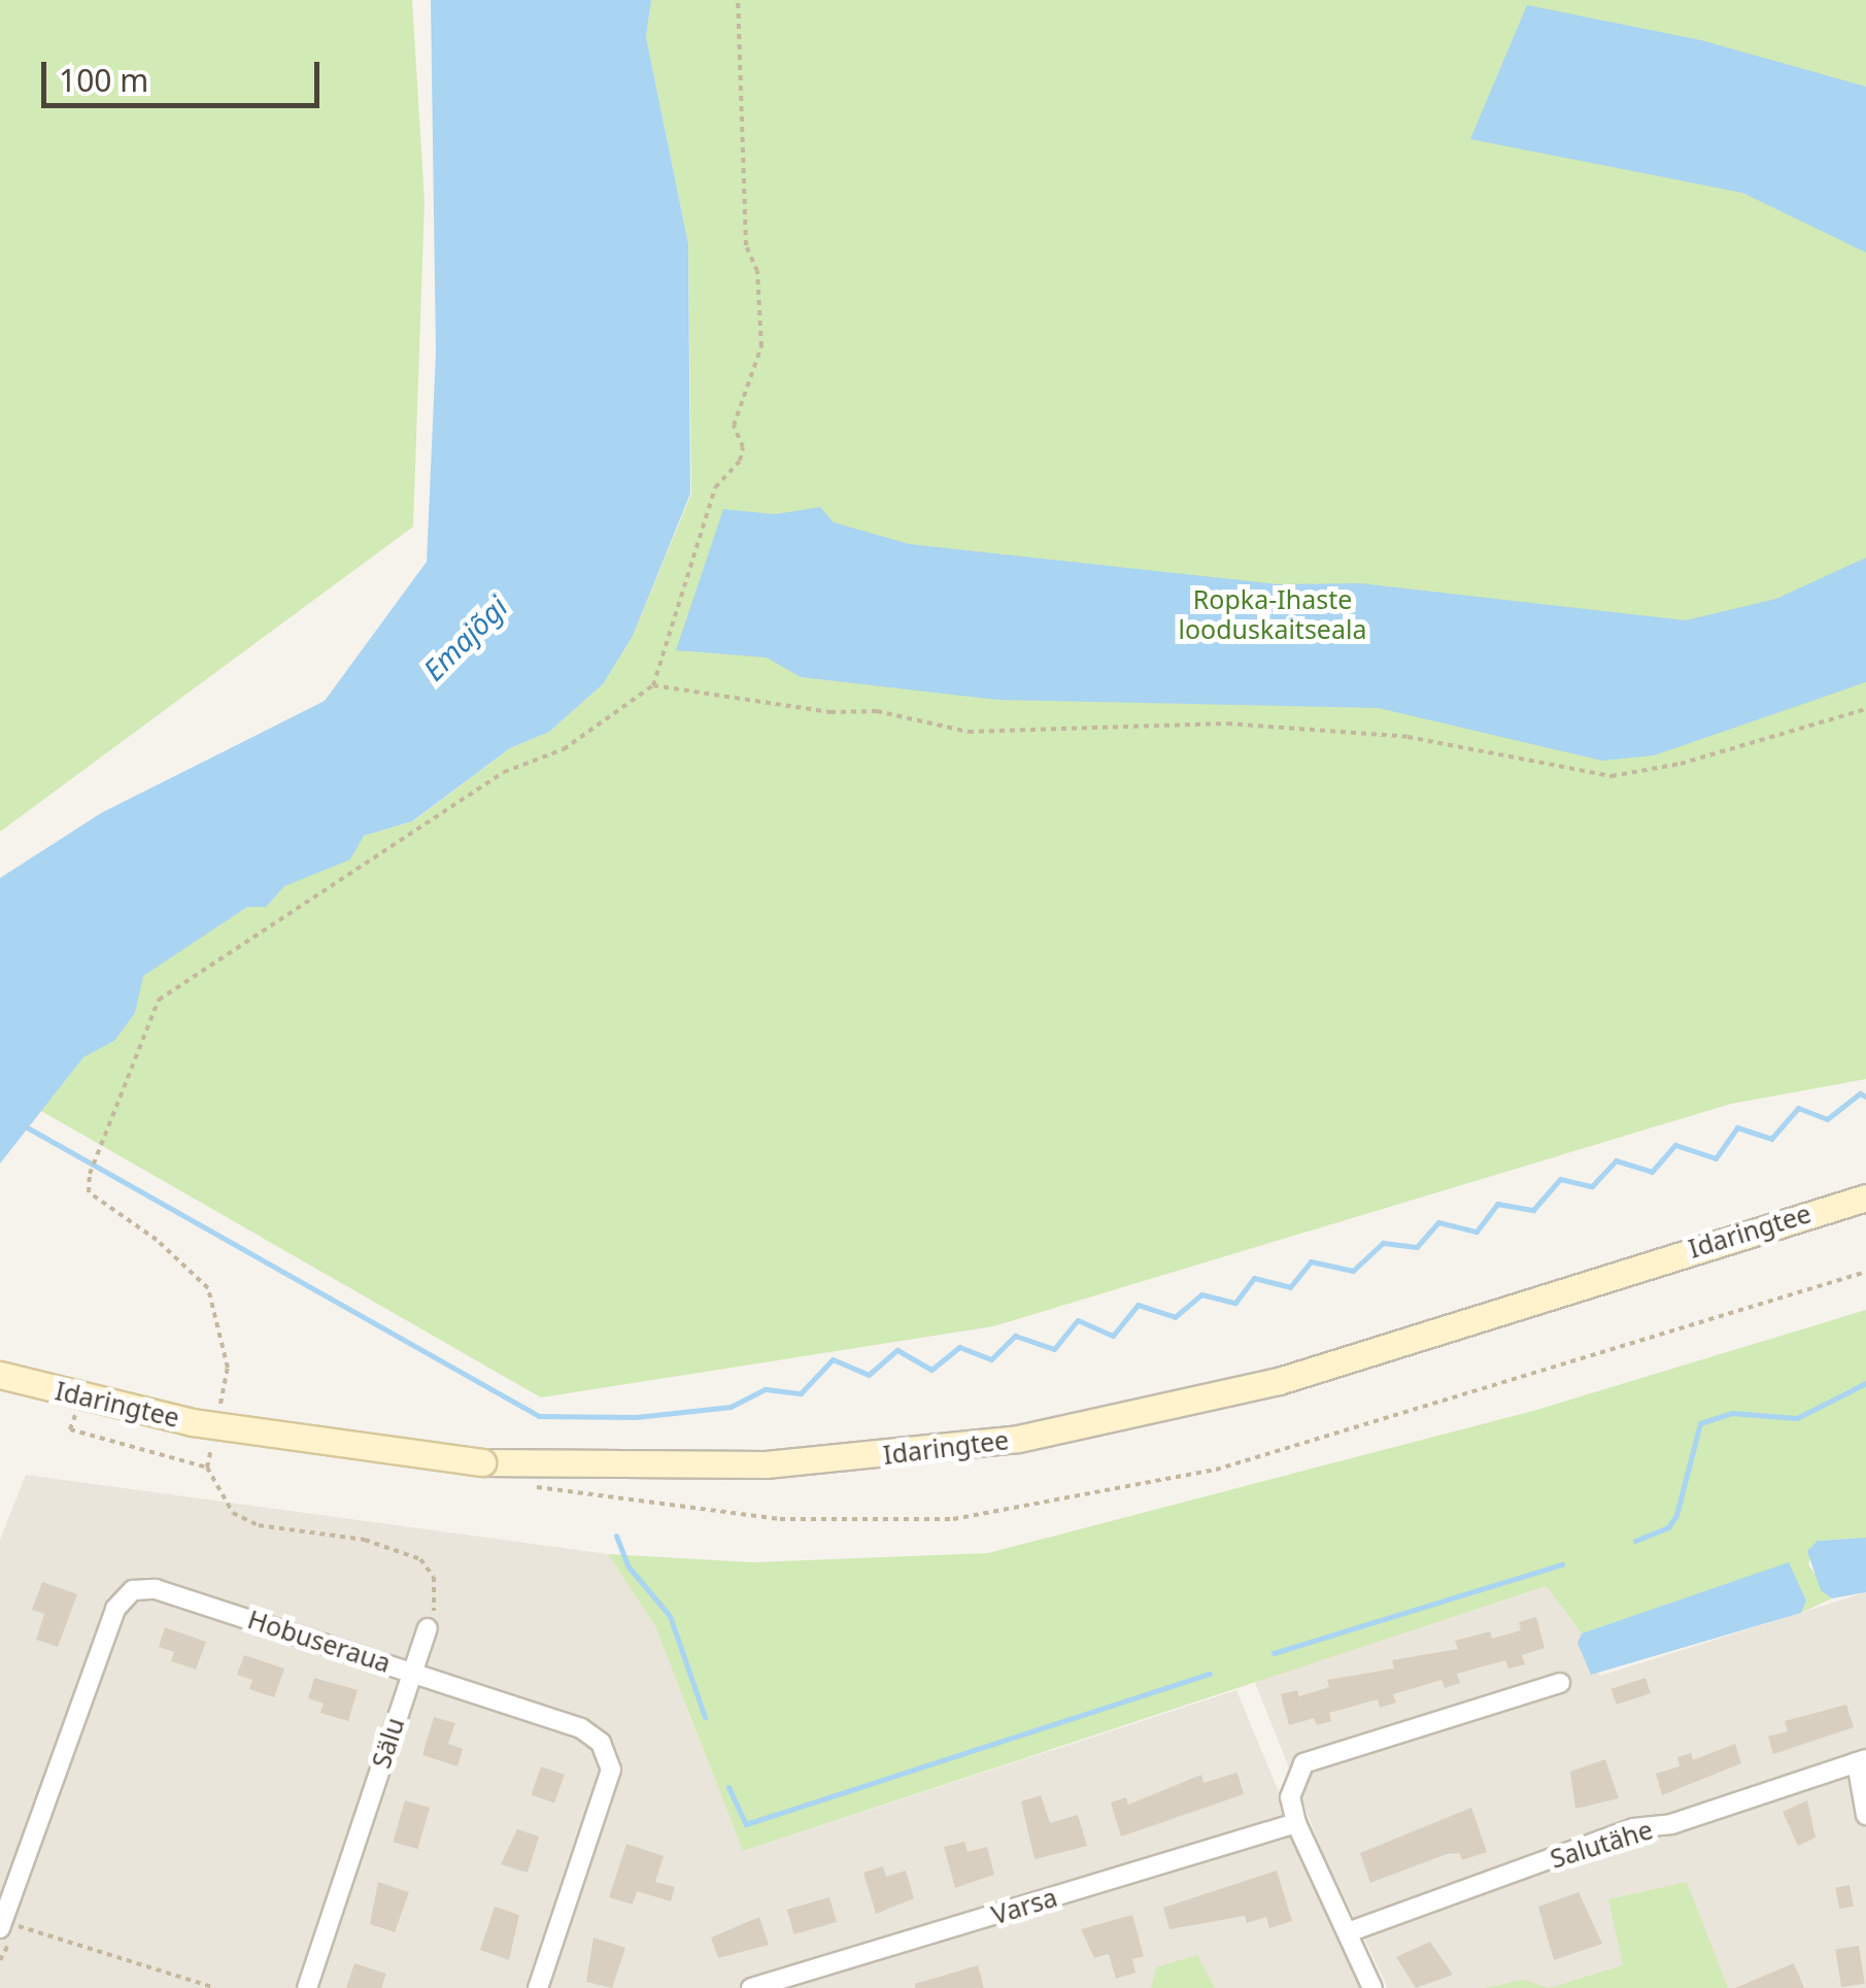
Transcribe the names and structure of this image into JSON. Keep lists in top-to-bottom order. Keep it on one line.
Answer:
{"streets":{"main road":["Idaringtee"],"street":["Hobuseraua","Sälu","Salutähe","Varsa"]},"crossings":[["Hobuseraua","Sälu"]],"water":["Emajõgi"],"parks":["Ropka-Ihaste looduskaitseala"],"scale_bar":"100 m"}
